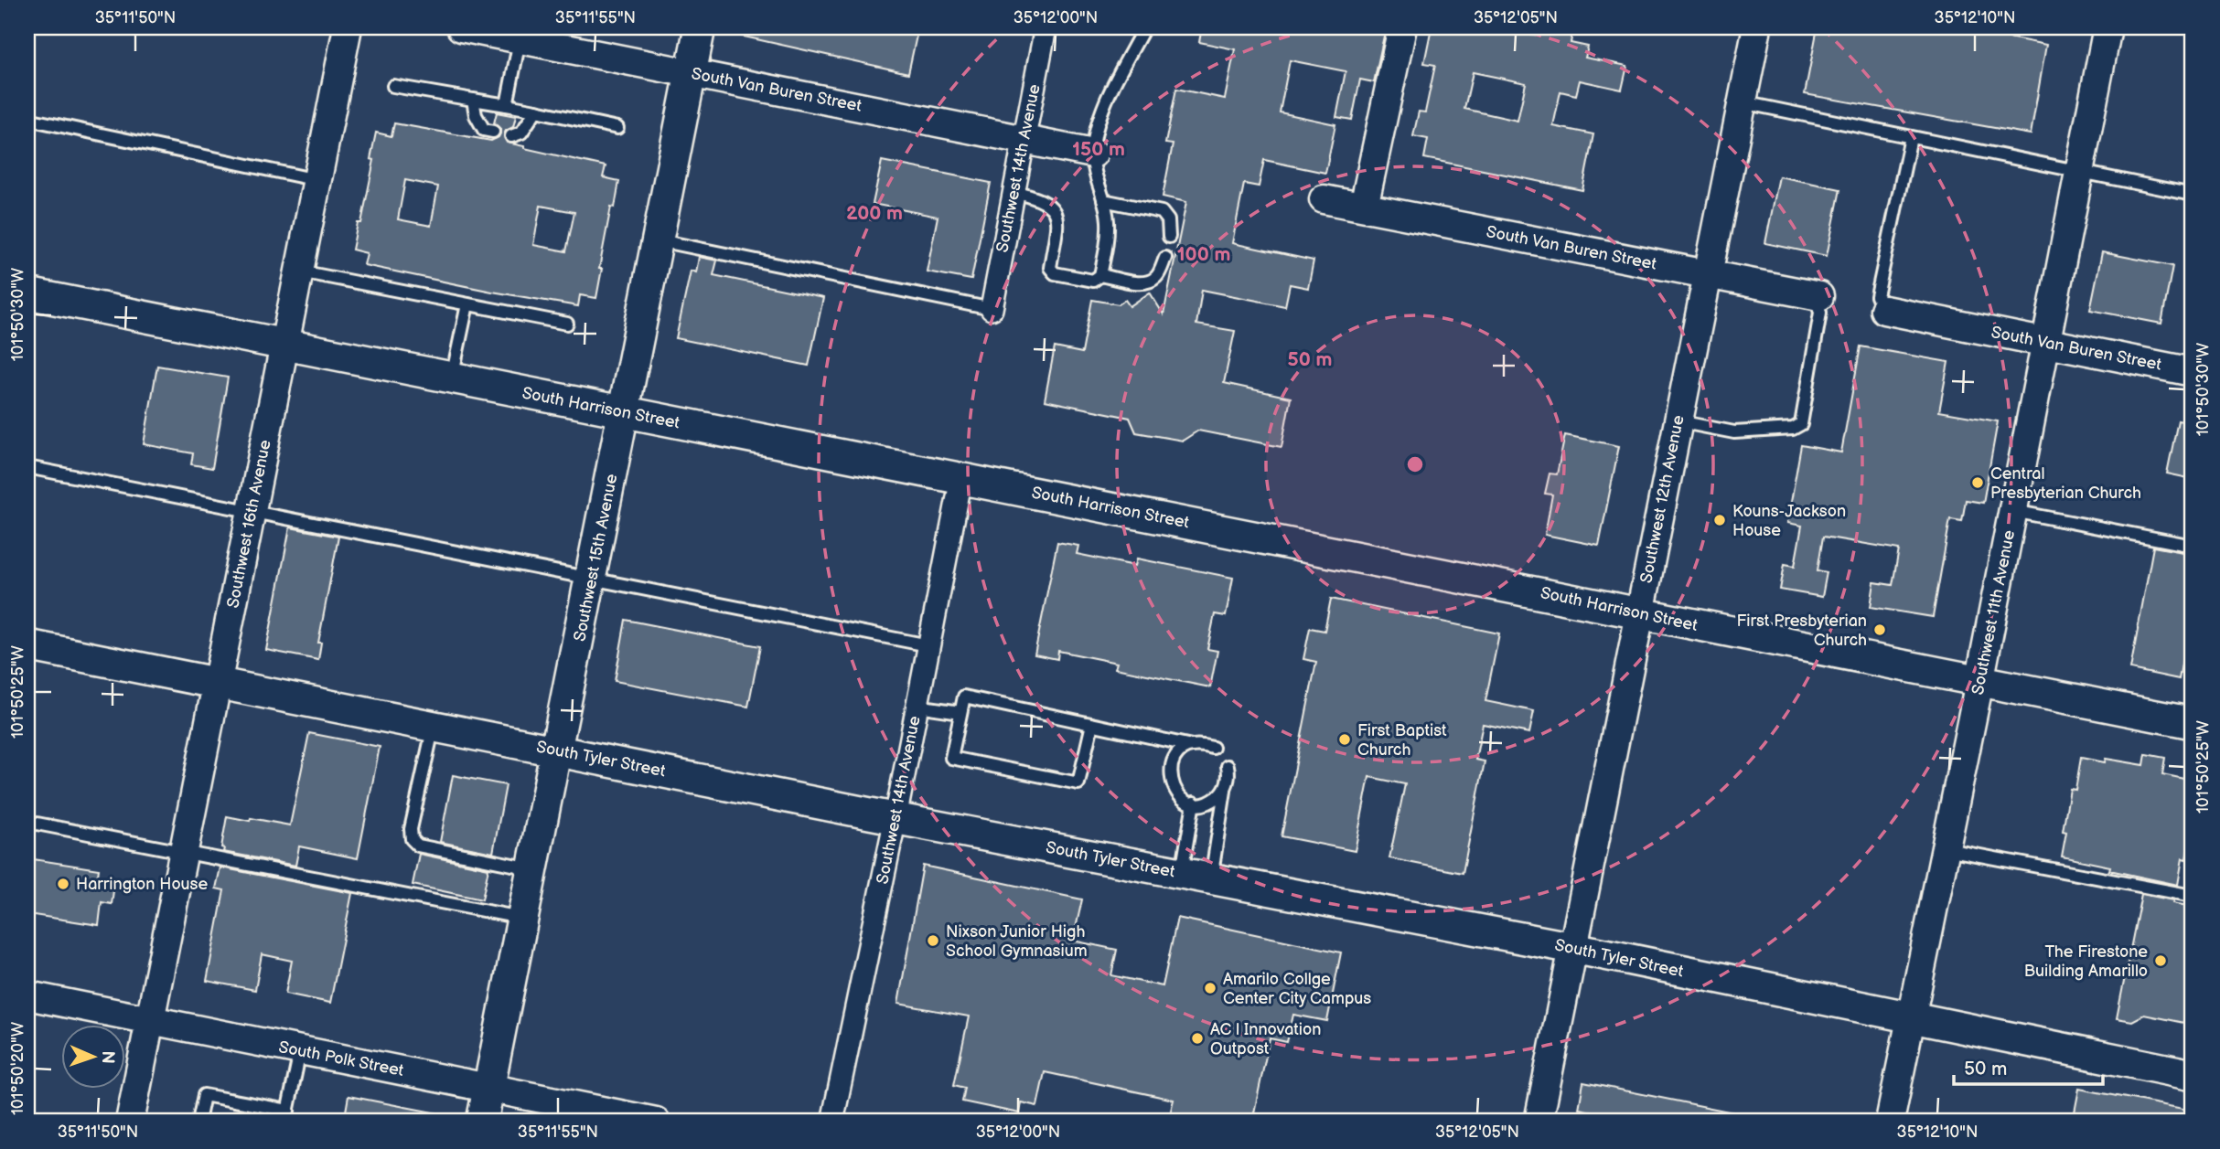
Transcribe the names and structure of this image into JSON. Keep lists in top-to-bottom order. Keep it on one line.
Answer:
{"streets":{"main road":["South Harrison Street","Southwest 15th Avenue","South Tyler Street"],"street":["South Van Buren Street","Southwest 14th Avenue","Southwest 12th Avenue","Southwest 16th Avenue","Southwest 11th Avenue","South Polk Street"]},"crossings":[["South Van Buren Street","Southwest 14th Avenue"],["South Van Buren Street","Southwest 12th Avenue"],["South Van Buren Street","Southwest 15th Avenue"],["South Van Buren Street","Southwest 11th Avenue"],["Southwest 14th Avenue","South Harrison Street"],["Southwest 14th Avenue","South Tyler Street"],["South Harrison Street","Southwest 12th Avenue"],["South Harrison Street","Southwest 16th Avenue"],["South Harrison Street","Southwest 15th Avenue"],["South Harrison Street","Southwest 11th Avenue"],["Southwest 12th Avenue","South Tyler Street"],["Southwest 16th Avenue","South Tyler Street"],["Southwest 16th Avenue","South Polk Street"],["Southwest 15th Avenue","South Tyler Street"],["Southwest 15th Avenue","South Polk Street"],["Southwest 11th Avenue","South Tyler Street"]],"places":["Central Presbyterian Church","Kouns-Jackson House","First Presbyterian Church","First Baptist Church","Harrington House","Nixson Junior High School Gymnasium","The Firestone Building Amarillo","Amarilo Collge Center City Campus","AC | Innovation Outpost"],"scale_bar":"50 m","north":"right","coordinates":["35°11'50\"N","35°11'55\"N","35°12'00\"N","35°12'05\"N","35°12'10\"N","101°50'30\"W","101°50'25\"W","101°50'20\"W"],"rings":["150 m","200 m","100 m","50 m"]}
